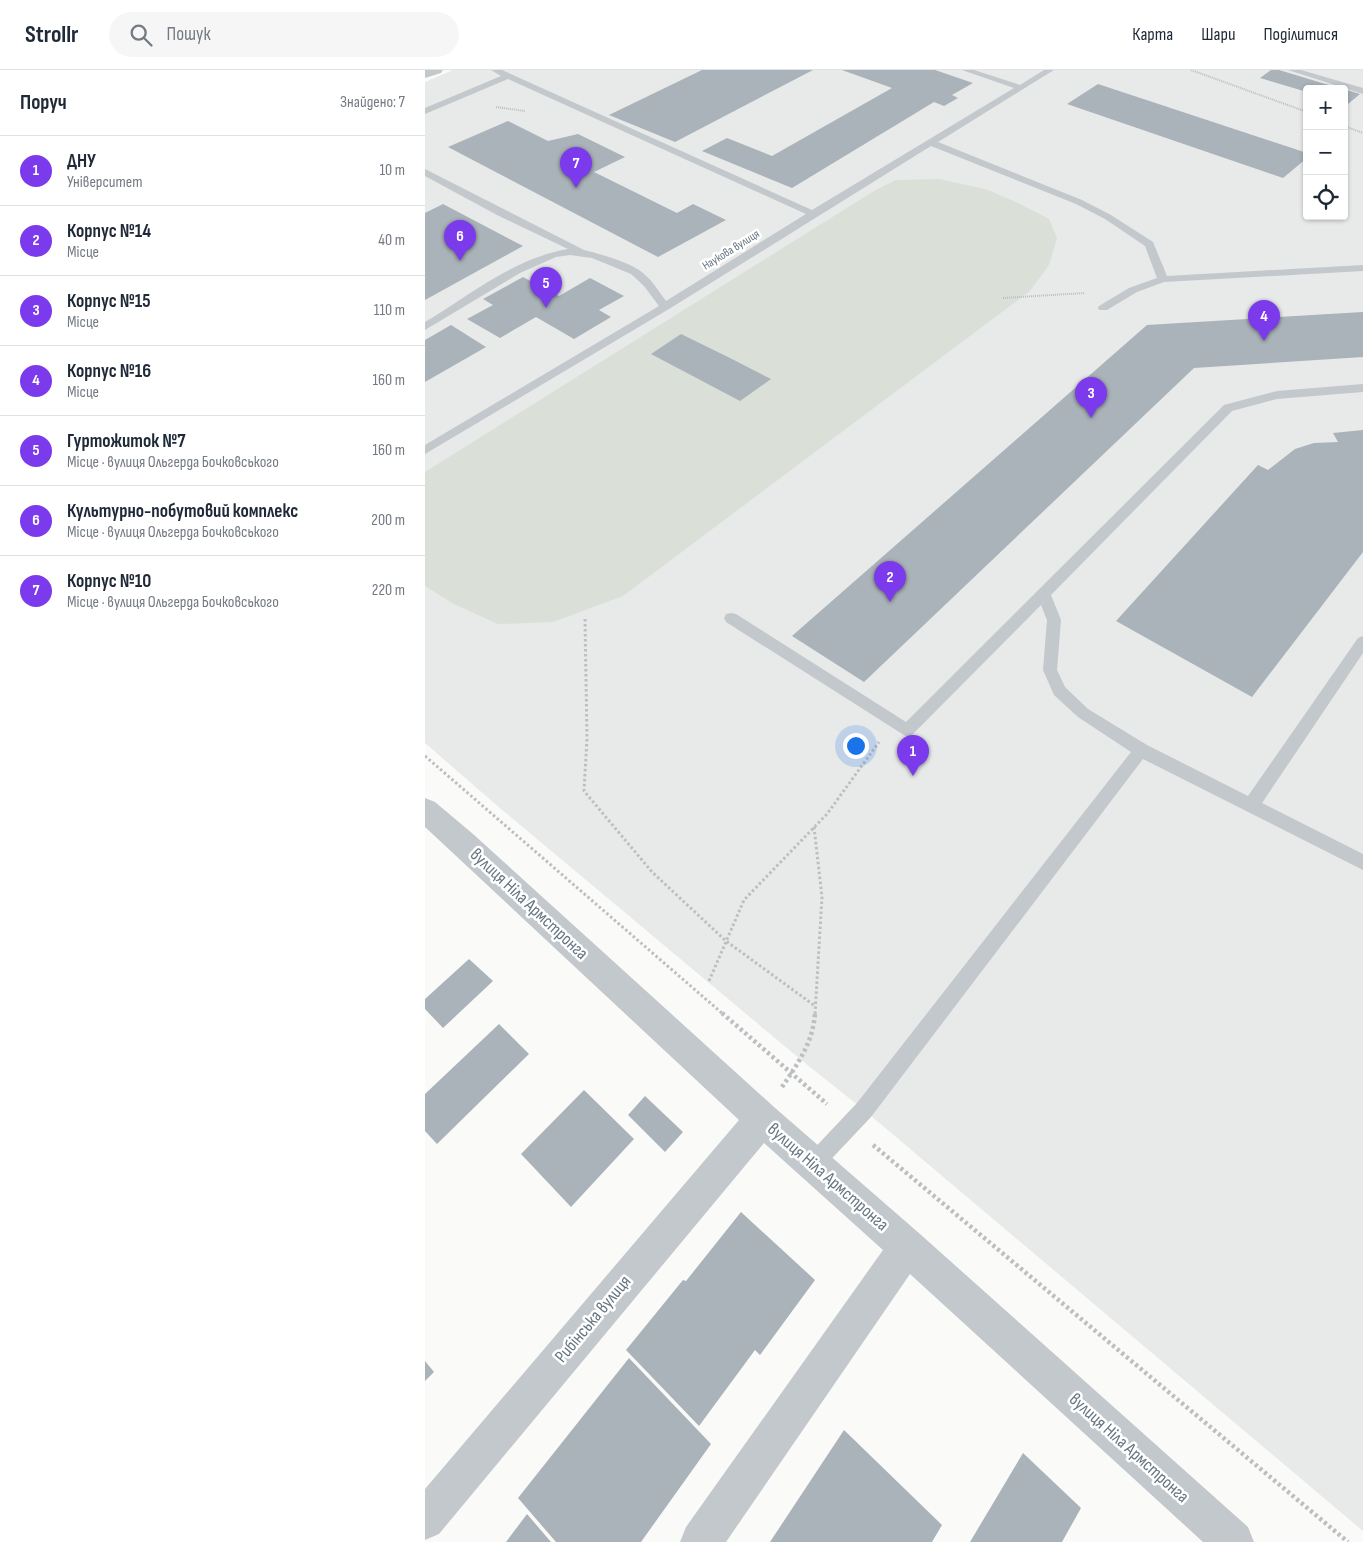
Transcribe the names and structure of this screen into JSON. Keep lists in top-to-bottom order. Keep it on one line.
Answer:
{"streets":{"street":["вулиця Ніла Армстронга","Рибінська вулиця"],"lane":["Наукова вулиця"]},"crossings":[["вулиця Ніла Армстронга","Рибінська вулиця"]],"page":{"header":"Strollr","search":"Пошук","nav":["Карта","Шари","Поділитися"],"heading":["Поруч","Знайдено: 7"],"map_buttons":["+","−"],"list":[{"mark":"1","name":"ДНУ","note":"Університет","value":"10 m"},{"mark":"2","name":"Корпус №14","note":"Місце","value":"40 m"},{"mark":"3","name":"Корпус №15","note":"Місце","value":"110 m"},{"mark":"4","name":"Корпус №16","note":"Місце","value":"160 m"},{"mark":"5","name":"Гуртожиток №7","note":"Місце · вулиця Ольгерда Бочковського","value":"160 m"},{"mark":"6","name":"Культурно-побутовий комплекс","note":"Місце · вулиця Ольгерда Бочковського","value":"200 m"},{"mark":"7","name":"Корпус №10","note":"Місце · вулиця Ольгерда Бочковського","value":"220 m"}],"pins":["7","6","5","4","3","2","1"]}}
